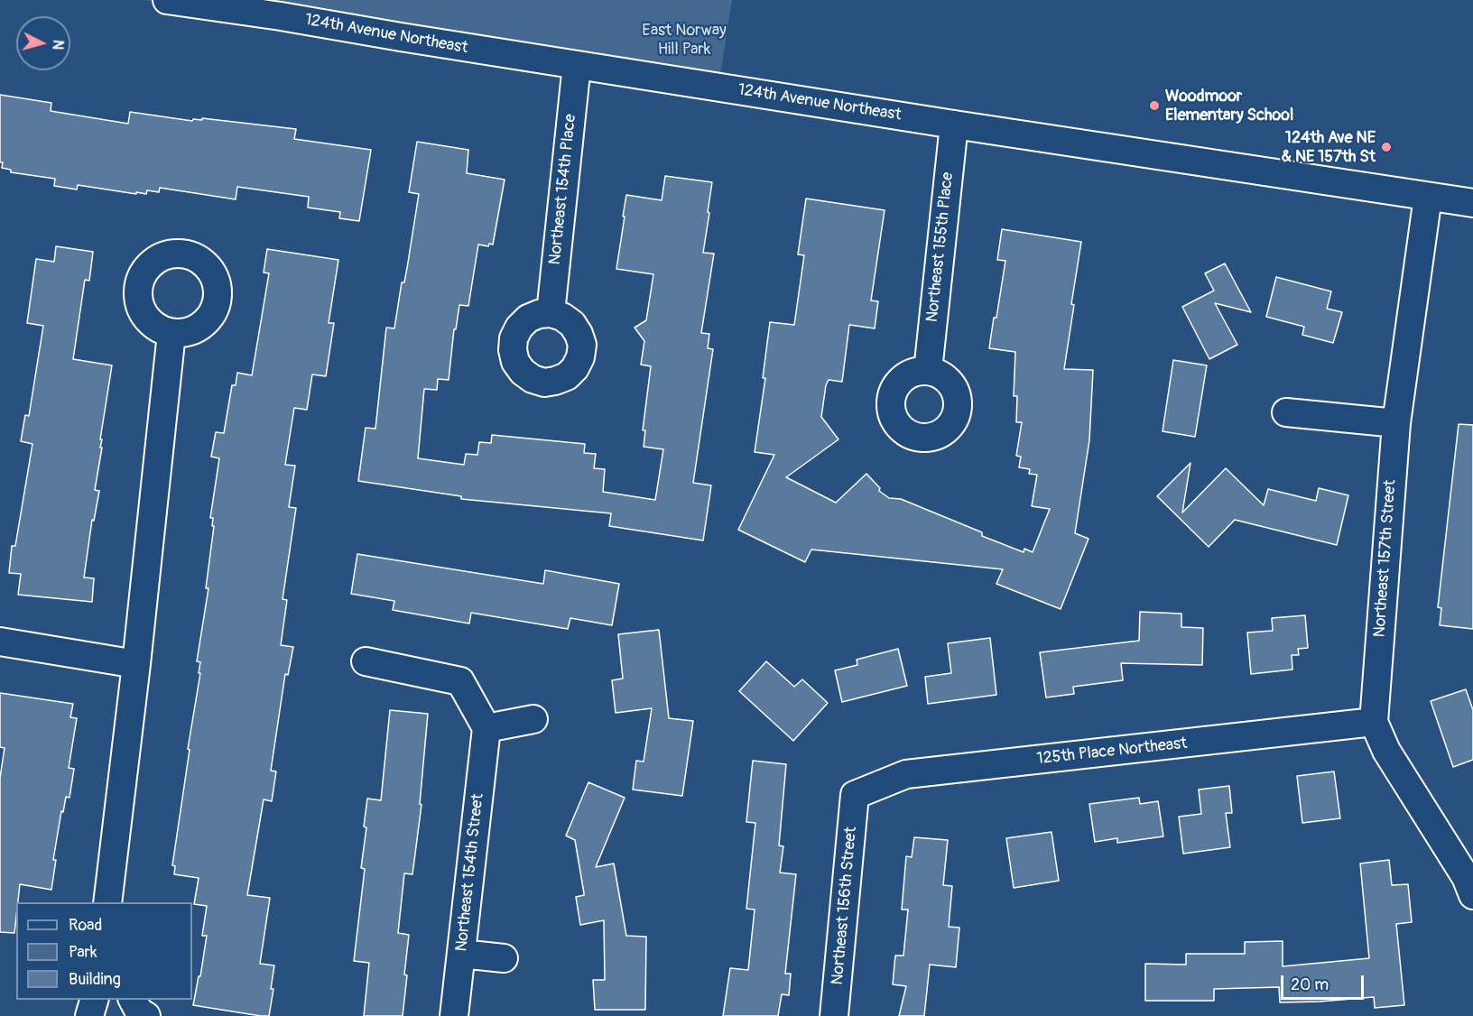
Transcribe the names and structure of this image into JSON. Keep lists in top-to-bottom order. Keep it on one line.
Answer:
{"streets":{"street":["124th Avenue Northeast","Northeast 154th Place","Northeast 155th Place","Northeast 157th Street","125th Place Northeast","Northeast 154th Street","Northeast 156th Street"]},"crossings":[["124th Avenue Northeast","Northeast 154th Place"],["124th Avenue Northeast","Northeast 155th Place"],["124th Avenue Northeast","Northeast 157th Street"],["Northeast 157th Street","125th Place Northeast"],["125th Place Northeast","Northeast 156th Street"]],"parks":["East Norway Hill Park"],"places":["Woodmoor Elementary School","124th Ave NE & NE 157th St"],"legend":["Road","Park","Building"],"scale_bar":"20 m","north":"right"}
